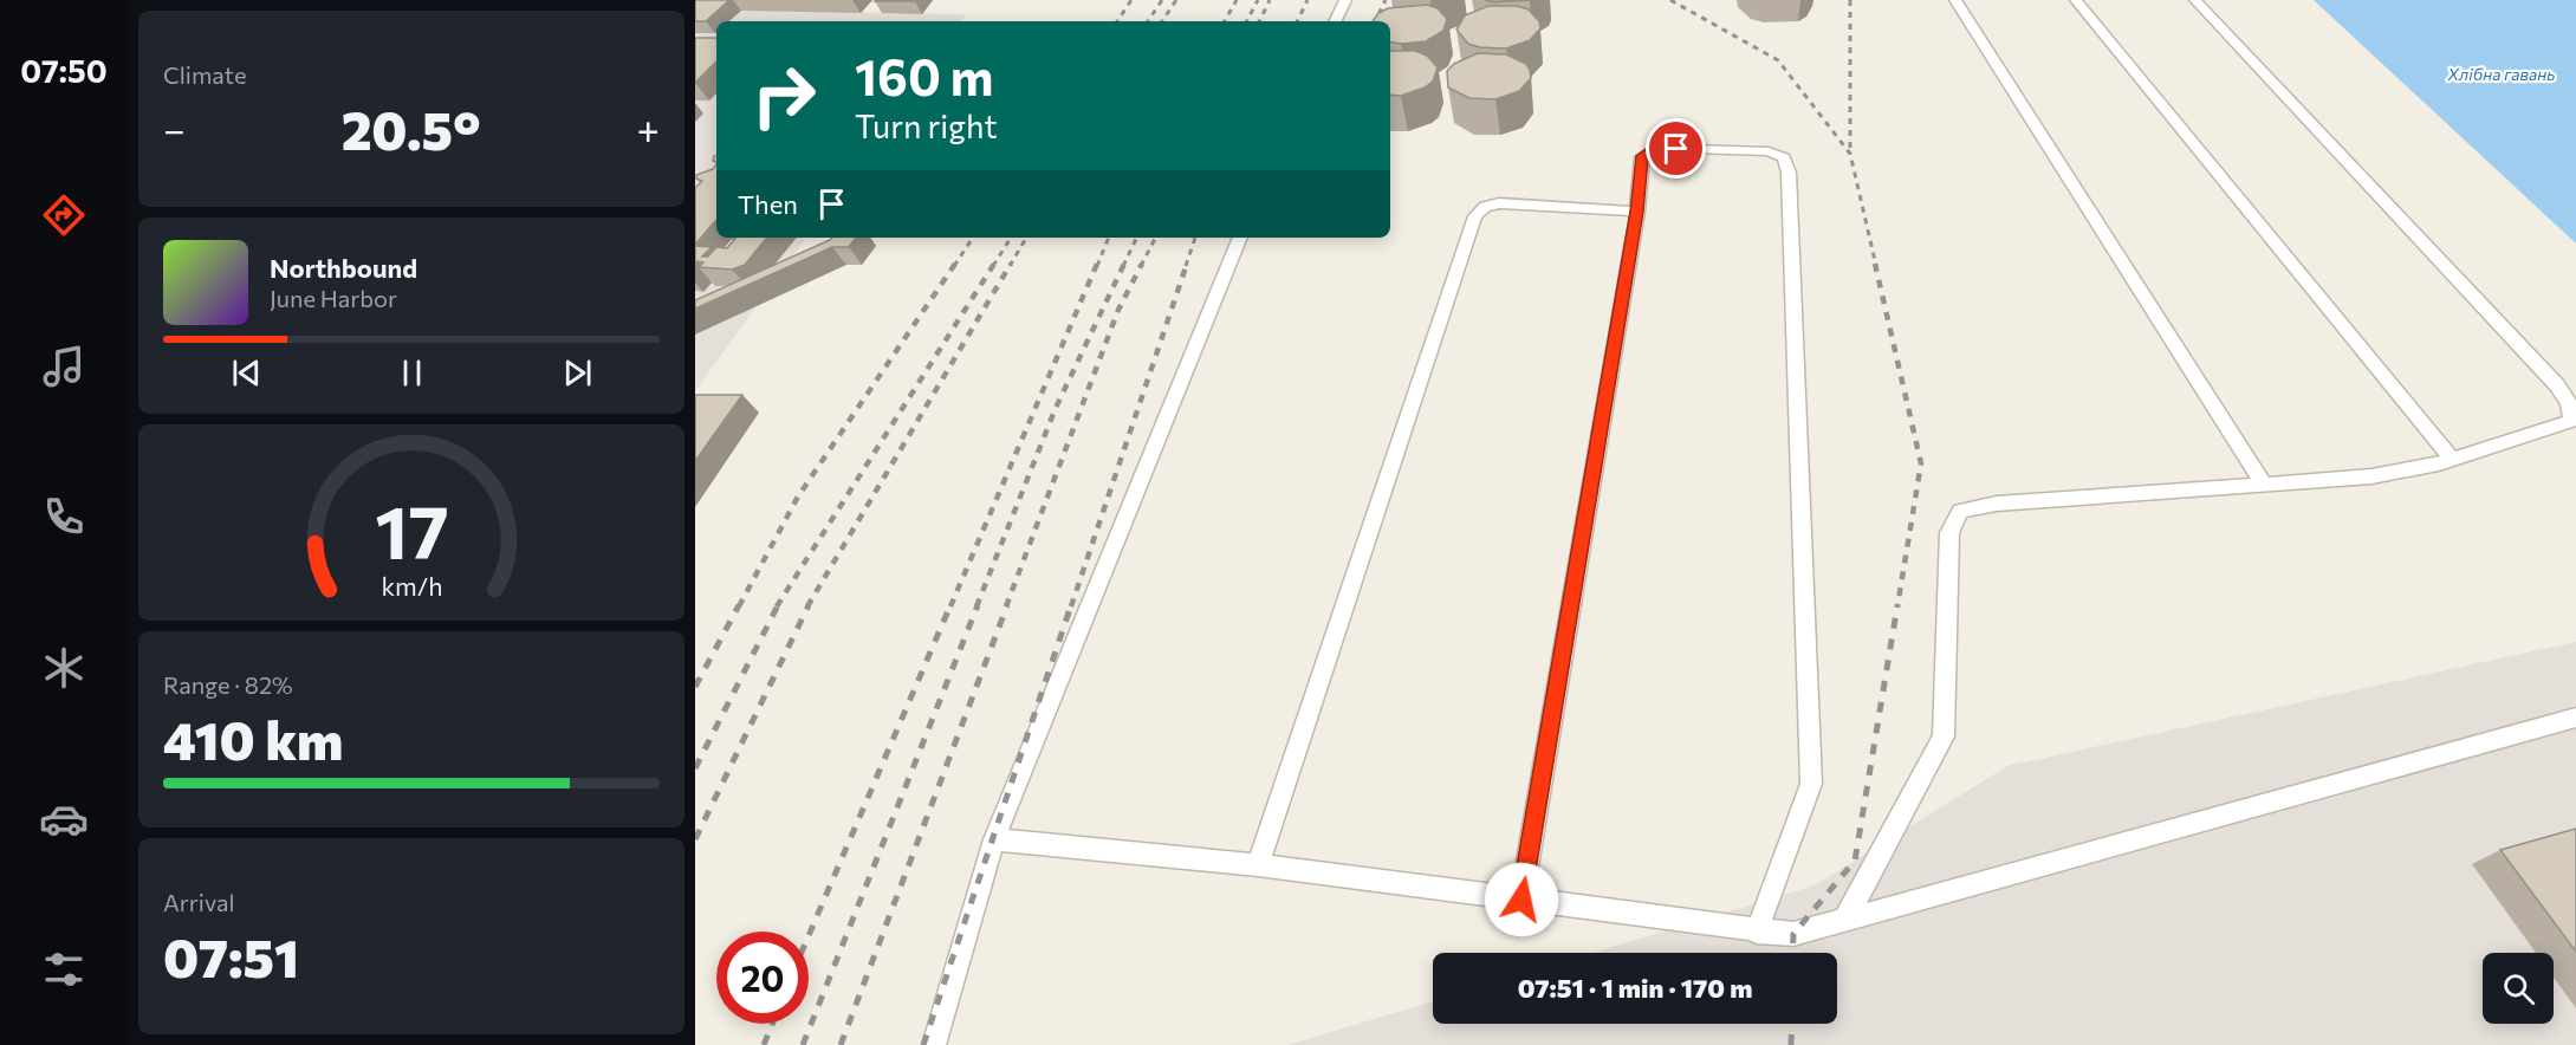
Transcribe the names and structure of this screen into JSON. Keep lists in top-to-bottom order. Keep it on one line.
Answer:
{"water":["Хлібна гавань"],"page":{"tabs":"07:50","tile":["Climate",["Range · 82%","410 km"],["Arrival","07:51"]],"turn":["160 m","Turn right"],"heat":["−","20.5°","+"],"then":"Then","song":["Northbound","June Harbor"],"limit":"20","trip":"07:51 · 1 min · 170 m","gauge":["17","km/h"]}}
